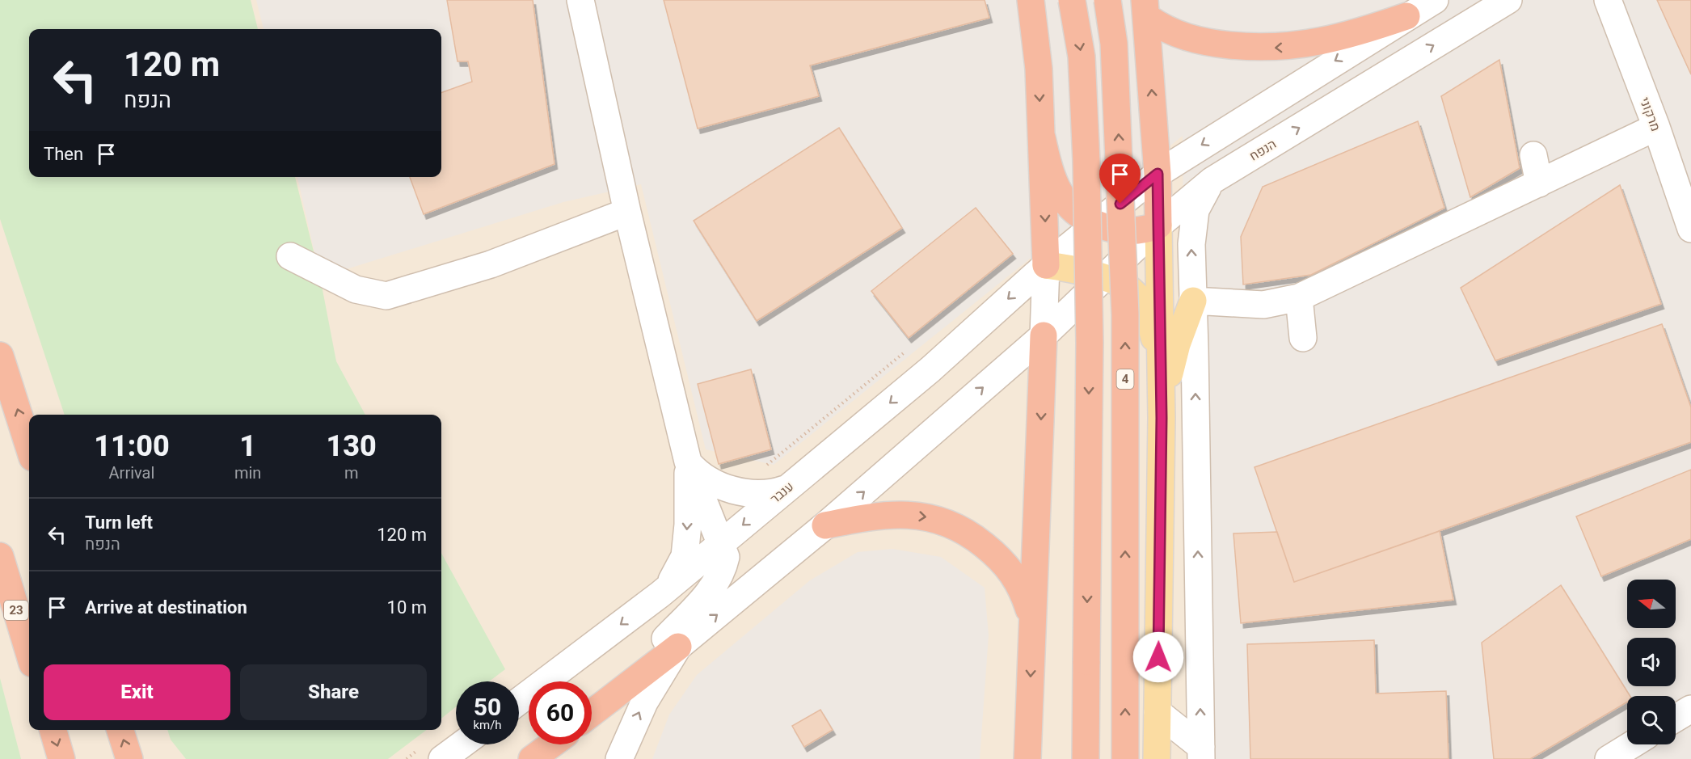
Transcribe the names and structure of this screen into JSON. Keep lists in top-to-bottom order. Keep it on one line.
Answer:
{"streets":{"highway":["4","23"],"street":["מרקוני","הנפח","ענבר"]},"north":"left","page":{"turn":["120 m","הנפח"],"then":"Then","eta":["11:00","Arrival","1","min","130","m"],"list":[{"name":"Turn left","note":"הנפח","value":"120 m"},{"name":"Arrive at destination","value":"10 m"}],"buttons":["Exit","Share"],"speed":"50 km/h","limit":"60"}}
